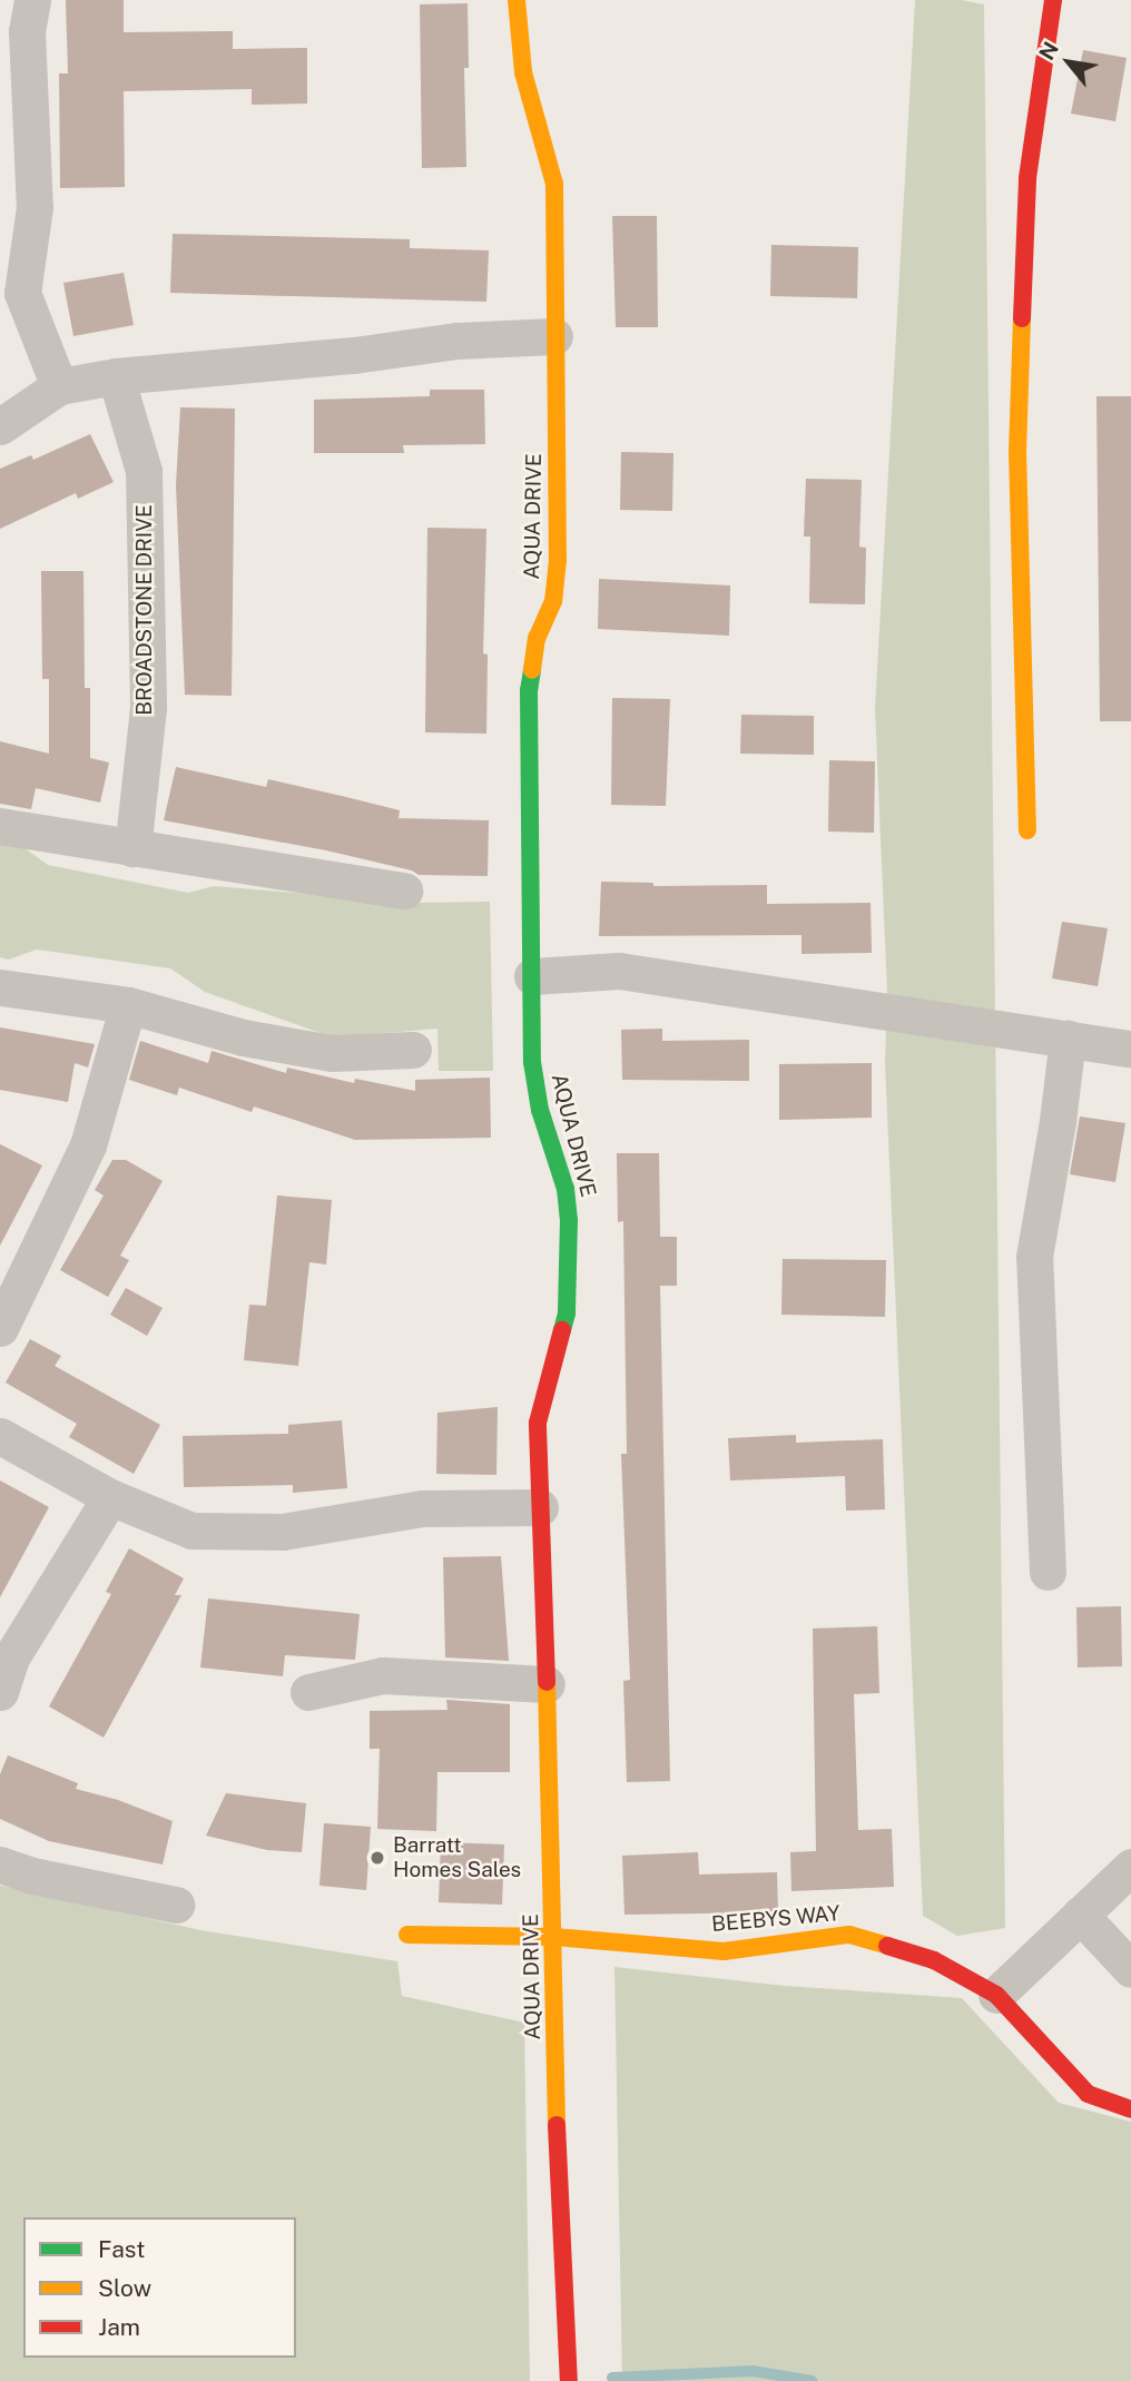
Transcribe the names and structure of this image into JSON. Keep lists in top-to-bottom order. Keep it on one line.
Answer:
{"streets":{"street":["AQUA DRIVE","BROADSTONE DRIVE","BEEBYS WAY"]},"crossings":[["AQUA DRIVE","BEEBYS WAY"]],"places":["Barratt Homes Sales"],"legend":["Fast","Slow","Jam"],"north":"top left"}
